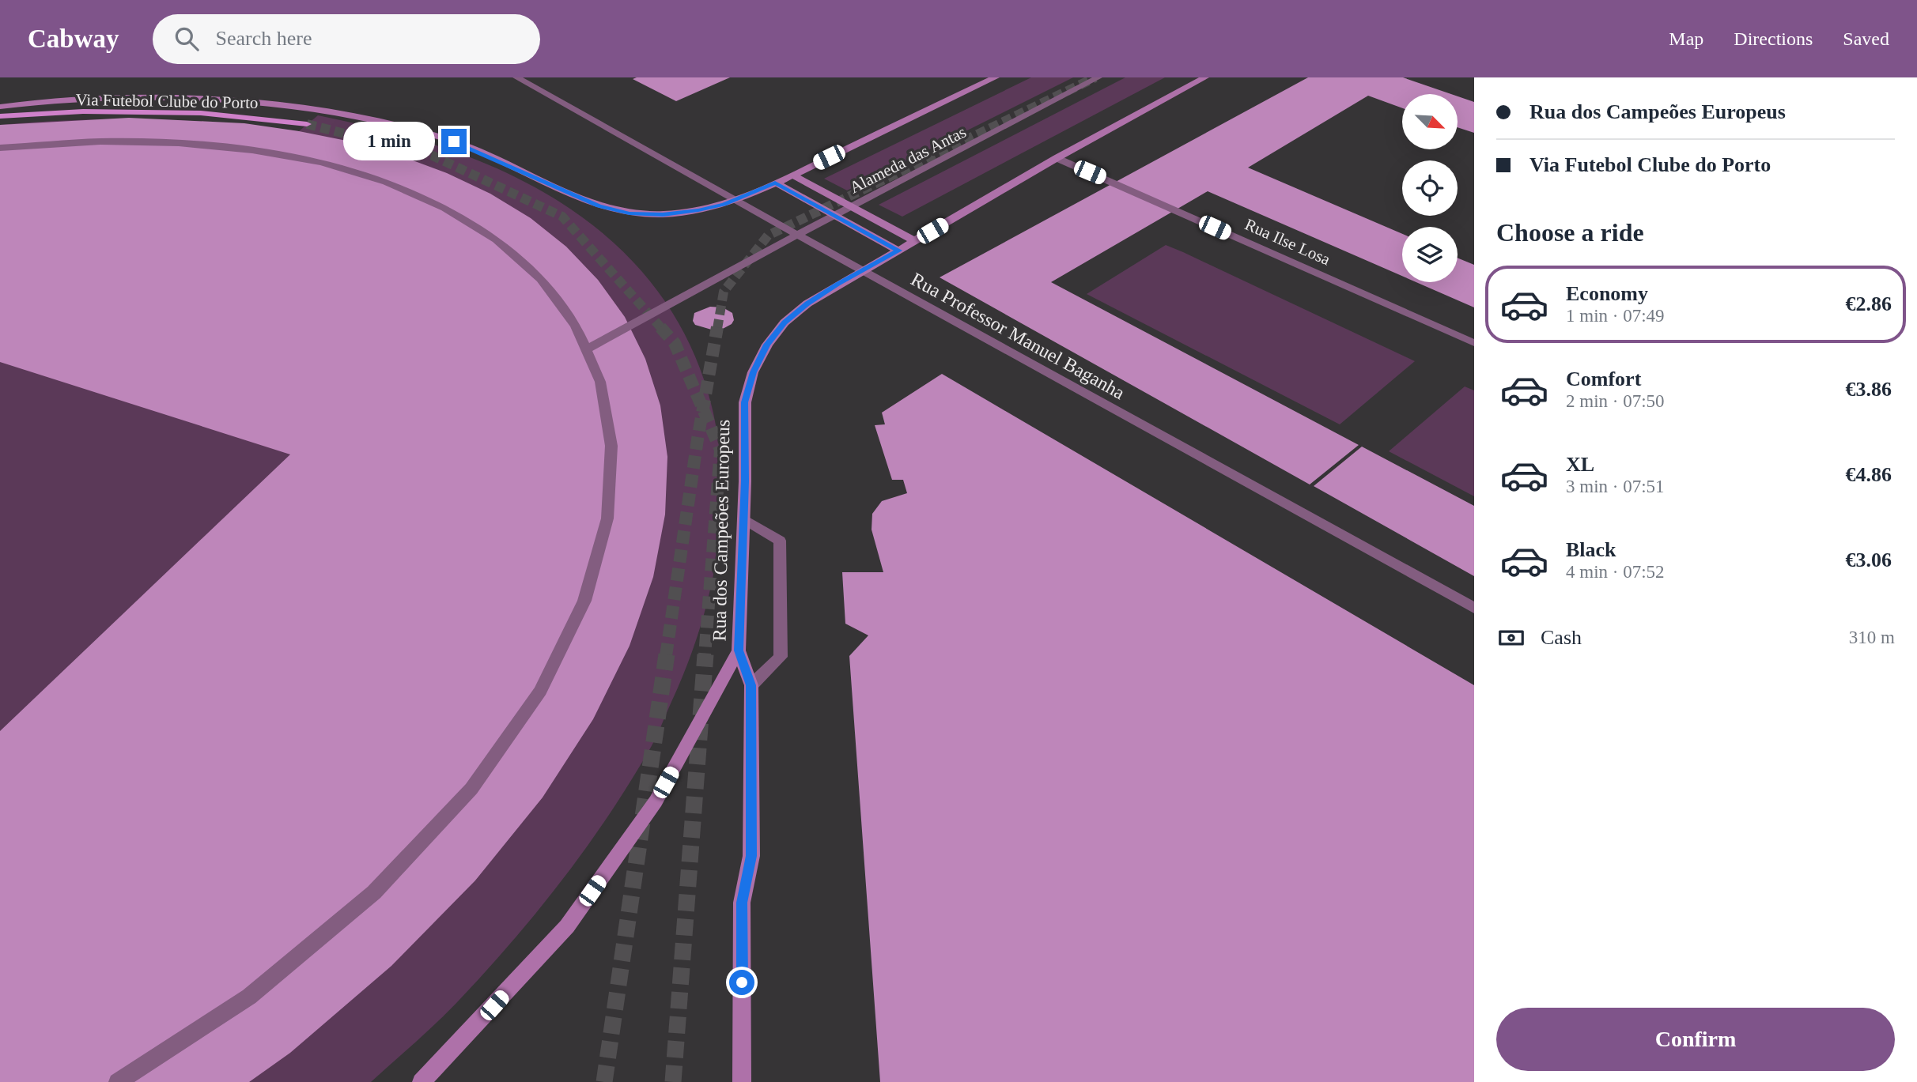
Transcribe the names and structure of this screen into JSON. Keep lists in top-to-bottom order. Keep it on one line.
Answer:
{"streets":{"main road":["Via Futebol Clube do Porto","Alameda das Antas","Rua dos Campeões Europeus"],"street":["Rua Ilse Losa","Rua Professor Manuel Baganha"]},"crossings":[["Via Futebol Clube do Porto","Alameda das Antas"]],"north":"bottom right","page":{"header":"Cabway","search":"Search here","nav":["Map","Directions","Saved"],"banner":["Rua dos Campeões Europeus","Via Futebol Clube do Porto"],"bubble":"1 min","heading":"Choose a ride","list":[{"name":"Economy","note":"1 min · 07:49","value":"€2.86"},{"name":"Comfort","note":"2 min · 07:50","value":"€3.86"},{"name":"XL","note":"3 min · 07:51","value":"€4.86"},{"name":"Black","note":"4 min · 07:52","value":"€3.06"}],"pay":["Cash","310 m"],"buttons":"Confirm"}}
